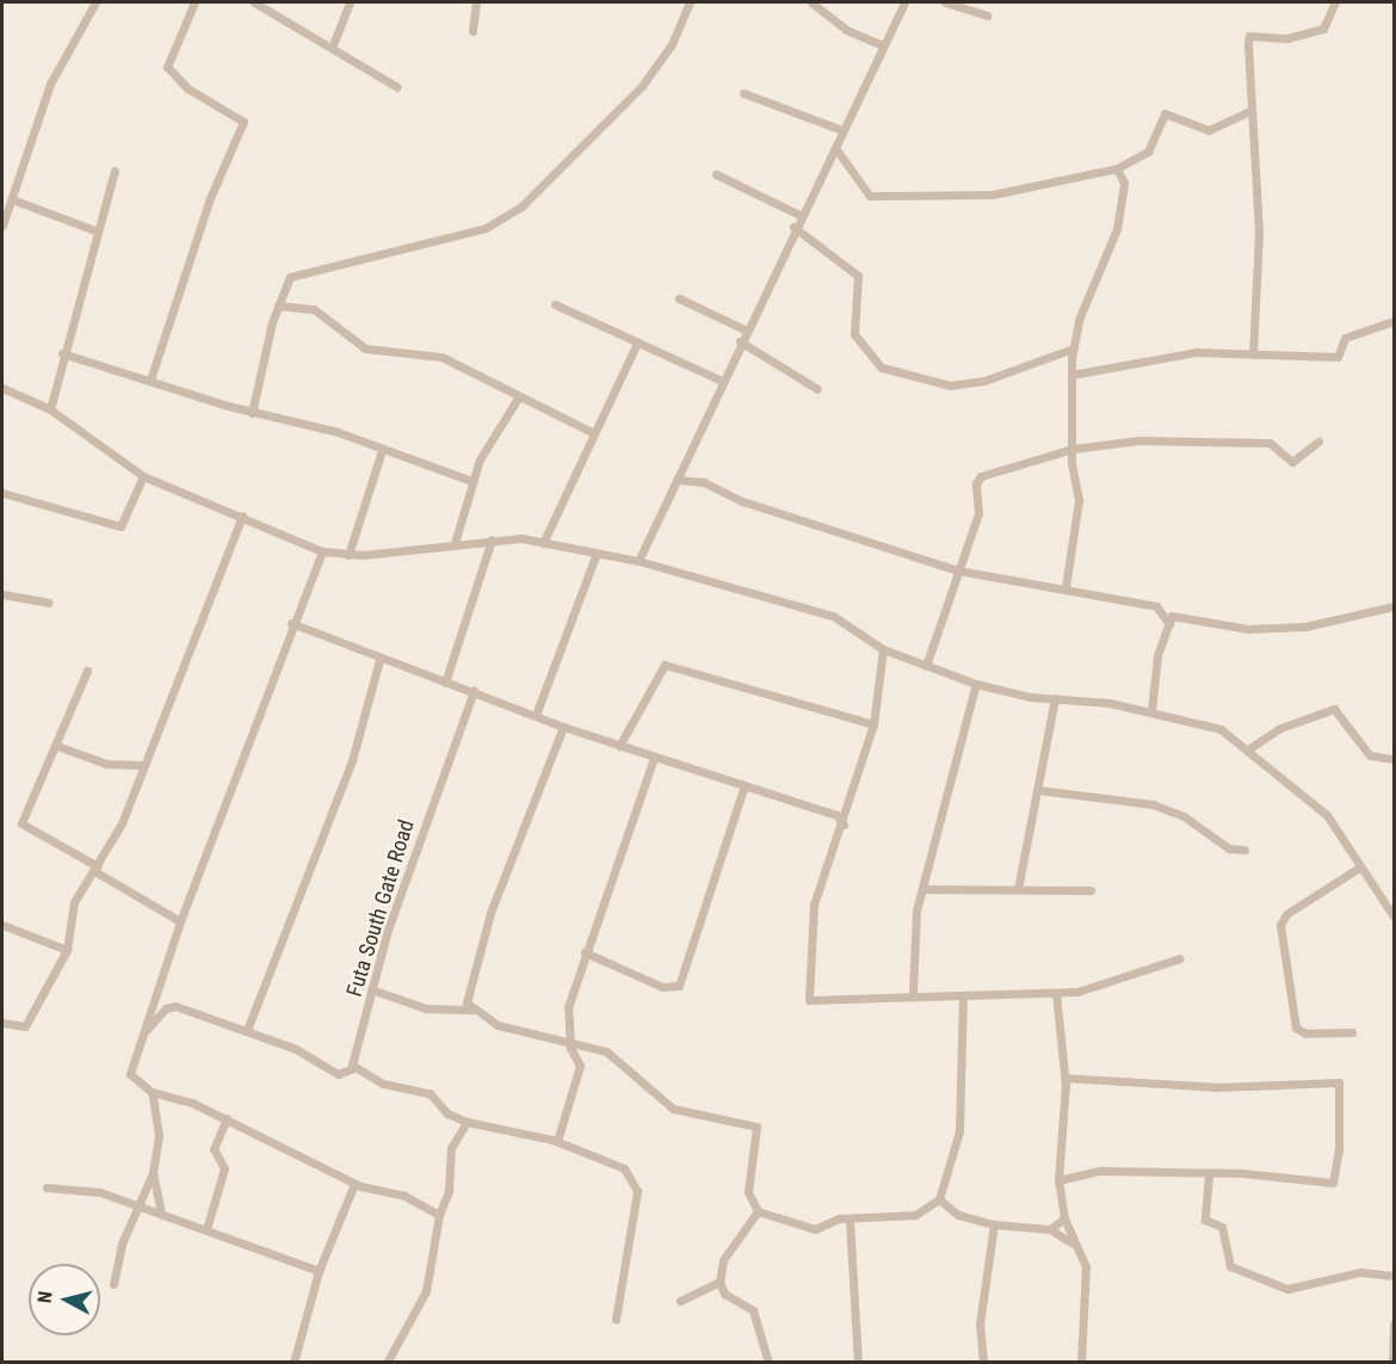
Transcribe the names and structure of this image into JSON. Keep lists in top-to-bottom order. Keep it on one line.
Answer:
{"streets":{"street":["Futa South Gate Road"]},"north":"left"}
